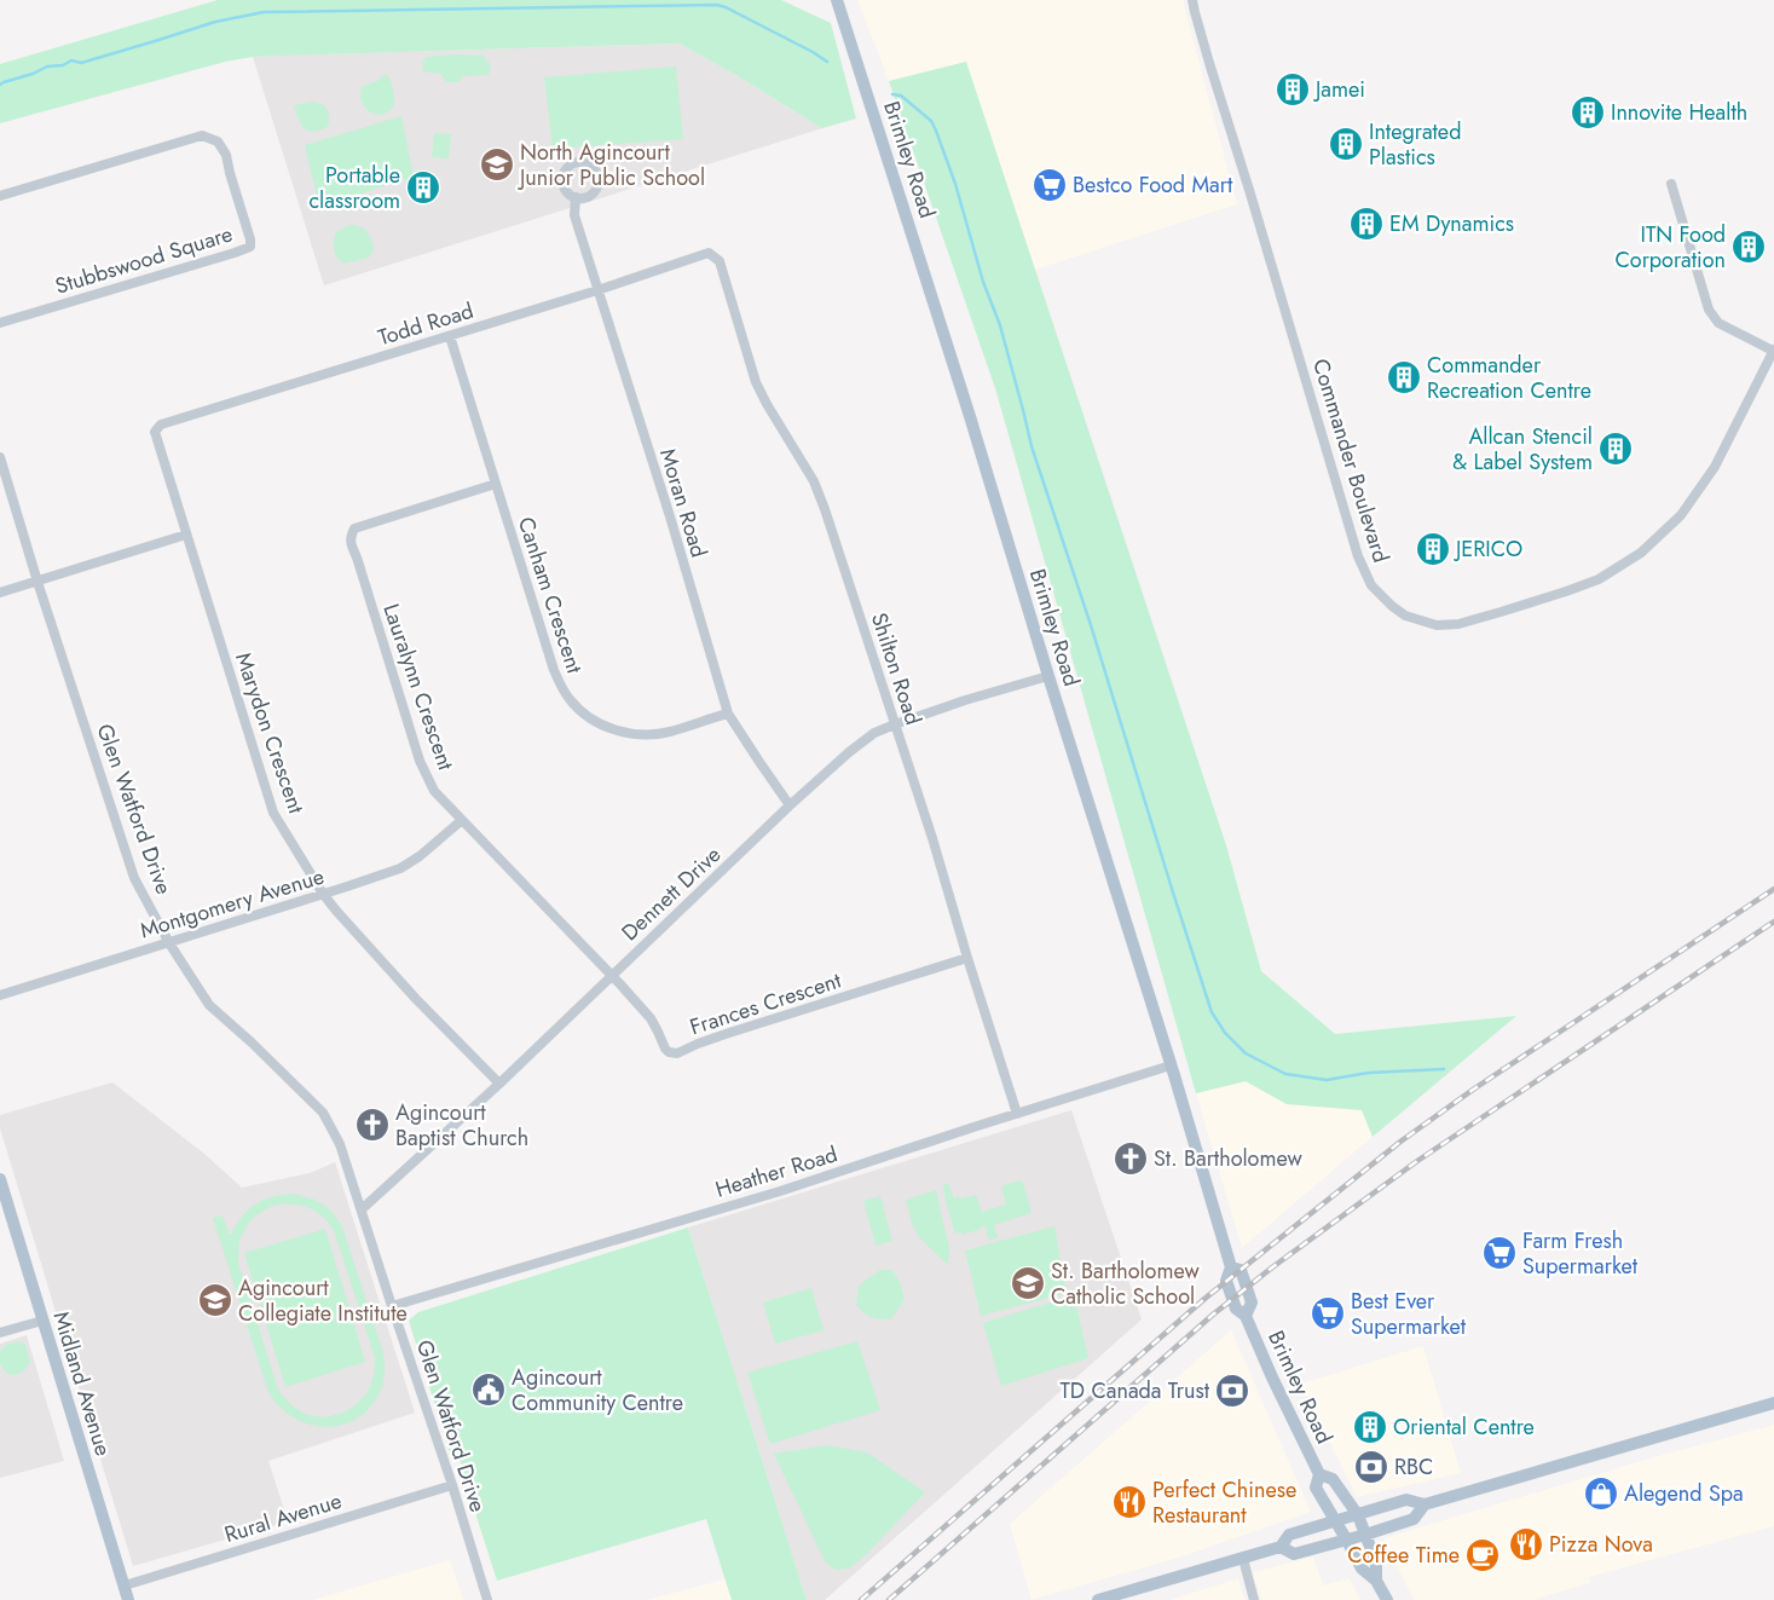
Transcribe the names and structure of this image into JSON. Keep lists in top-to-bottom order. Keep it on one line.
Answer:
{"streets":{"main road":["Brimley Road","Midland Avenue"],"street":["Stubbswood Square","Todd Road","Commander Boulevard","Moran Road","Canham Crescent","Shilton Road","Lauralynn Crescent","Marydon Crescent","Glen Watford Drive","Dennett Drive","Montgomery Avenue","Frances Crescent","Heather Road","Rural Avenue"]},"crossings":[["Brimley Road","Dennett Drive"],["Brimley Road","Heather Road"],["Todd Road","Moran Road"],["Todd Road","Canham Crescent"],["Todd Road","Shilton Road"],["Todd Road","Marydon Crescent"],["Moran Road","Canham Crescent"],["Moran Road","Dennett Drive"],["Canham Crescent","Lauralynn Crescent"],["Shilton Road","Dennett Drive"],["Shilton Road","Frances Crescent"],["Shilton Road","Heather Road"],["Lauralynn Crescent","Dennett Drive"],["Lauralynn Crescent","Montgomery Avenue"],["Lauralynn Crescent","Frances Crescent"],["Marydon Crescent","Dennett Drive"],["Marydon Crescent","Montgomery Avenue"],["Glen Watford Drive","Dennett Drive"],["Glen Watford Drive","Montgomery Avenue"],["Glen Watford Drive","Heather Road"],["Glen Watford Drive","Rural Avenue"],["Dennett Drive","Frances Crescent"],["Midland Avenue","Rural Avenue"]],"places":{"building":["Jamei","Innovite Health","Integrated Plastics","Portable classroom","EM Dynamics","ITN Food Corporation","Commander Recreation Centre","Allcan Stencil & Label System","JERICO","Oriental Centre"],"school or university":["North Agincourt Junior Public School","St. Bartholomew Catholic School","Agincourt Collegiate Institute"],"supermarket":["Bestco Food Mart","Farm Fresh Supermarket","Best Ever Supermarket"],"church":["Agincourt Baptist Church","St. Bartholomew"],"public building":["Agincourt Community Centre"],"bank":["TD Canada Trust","RBC"],"shop":["Alegend Spa"],"restaurant":["Perfect Chinese Restaurant","Pizza Nova"],"cafe":["Coffee Time"]}}
